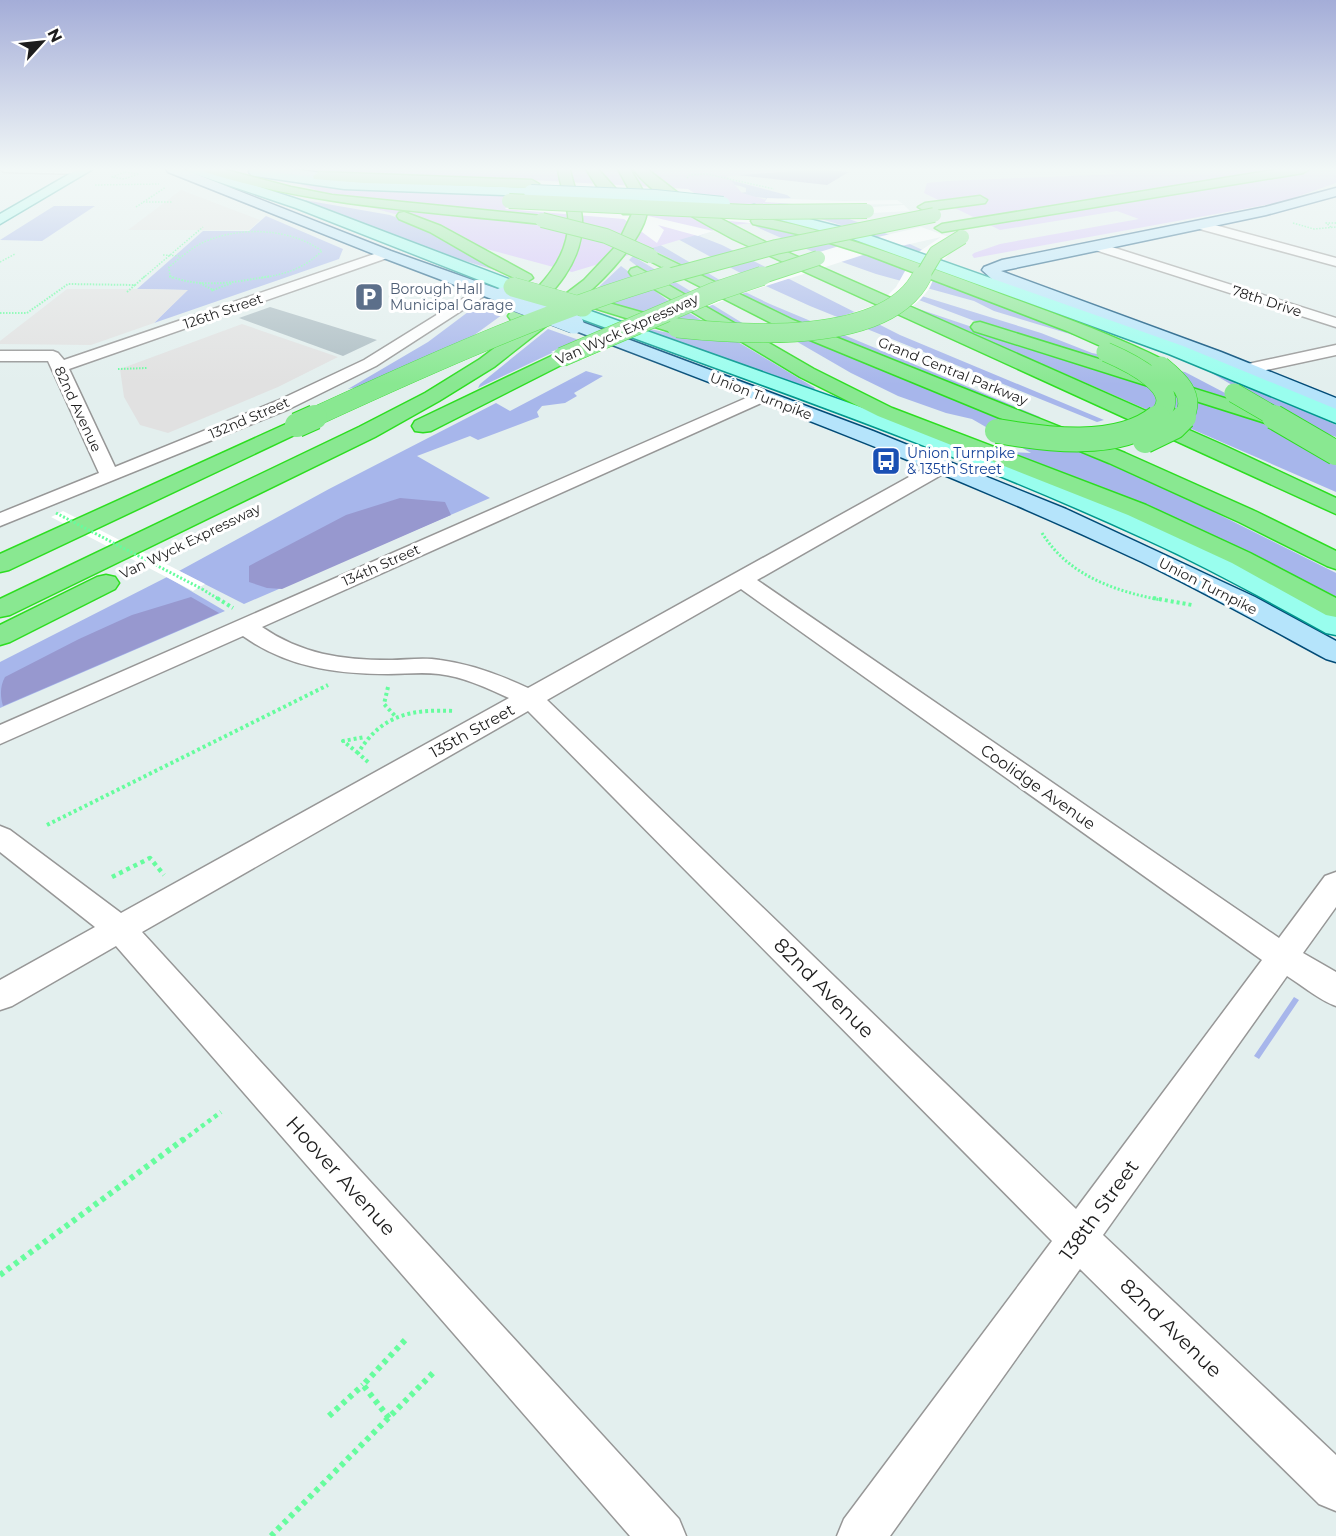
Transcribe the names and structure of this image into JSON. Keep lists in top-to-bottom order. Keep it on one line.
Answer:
{"streets":{"highway":["Van Wyck Expressway","Grand Central Parkway"],"main road":["Union Turnpike"],"street":["78th Drive","126th Street","82nd Avenue","132nd Street","134th Street","135th Street","Coolidge Avenue","Hoover Avenue","138th Street"]},"crossings":[["126th Street","Union Turnpike"],["126th Street","82nd Avenue"],["Union Turnpike","132nd Street"],["Union Turnpike","134th Street"],["Union Turnpike","135th Street"],["82nd Avenue","132nd Street"],["82nd Avenue","134th Street"],["82nd Avenue","135th Street"],["82nd Avenue","138th Street"],["135th Street","Coolidge Avenue"],["135th Street","Hoover Avenue"],["Coolidge Avenue","138th Street"]],"places":{"parking":["Borough Hall Municipal Garage"],"bus stop":["Union Turnpike & 135th Street"]},"north":"top right"}
